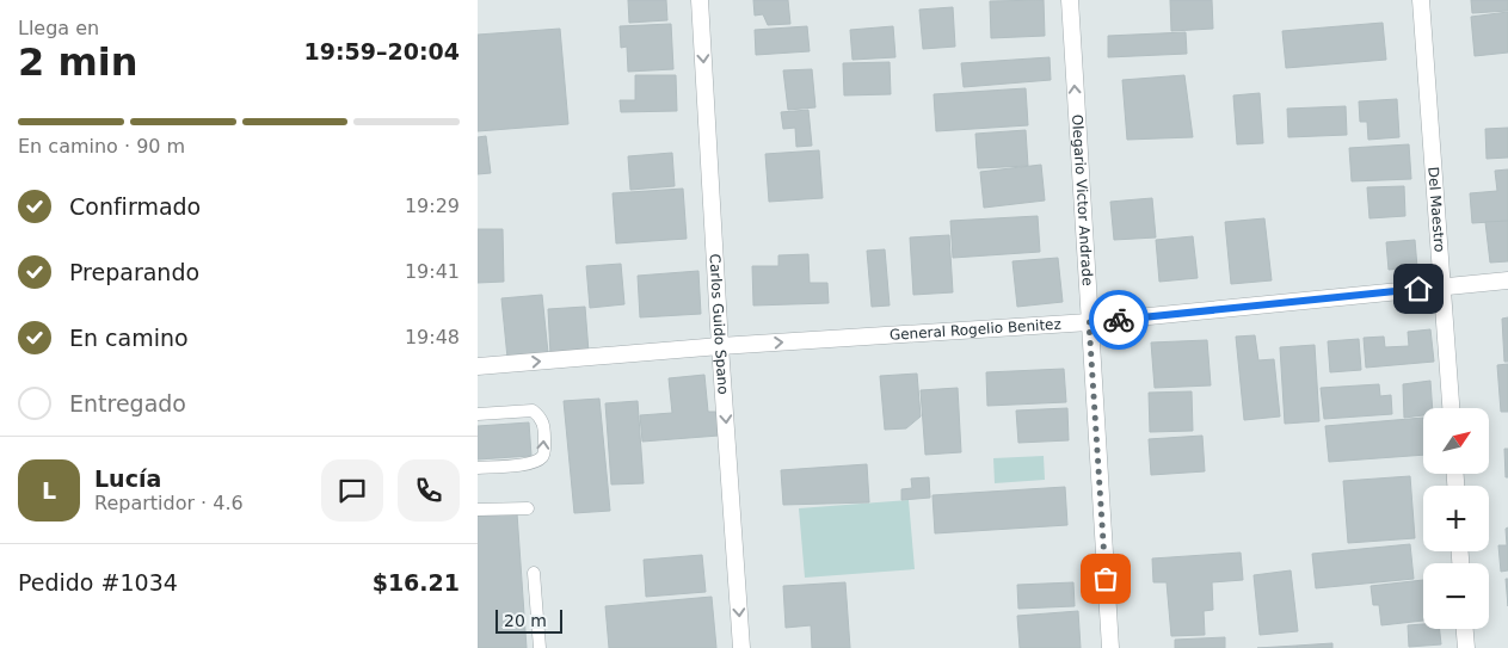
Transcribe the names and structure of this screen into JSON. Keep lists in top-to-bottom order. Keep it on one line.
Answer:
{"streets":{"street":["Olegario Victor Andrade","Del Maestro","Carlos Guido Spano","General Rogelio Benitez"]},"crossings":[["Olegario Victor Andrade","General Rogelio Benitez"],["Del Maestro","General Rogelio Benitez"],["Carlos Guido Spano","General Rogelio Benitez"]],"one_way":["Olegario Victor Andrade","Carlos Guido Spano","General Rogelio Benitez"],"scale_bar":"20 m","north":"top right","page":{"heading":["2 min","Llega en","19:59–20:04"],"panel":["Lucía","Repartidor · 4.6","Pedido #1034","$16.21"],"bar":"En camino · 90 m","list":[["Confirmado","19:29"],["Preparando","19:41"],["En camino","19:48"],"Entregado"],"map_buttons":["+","−"],"round":"L","scale":"20 m"}}
